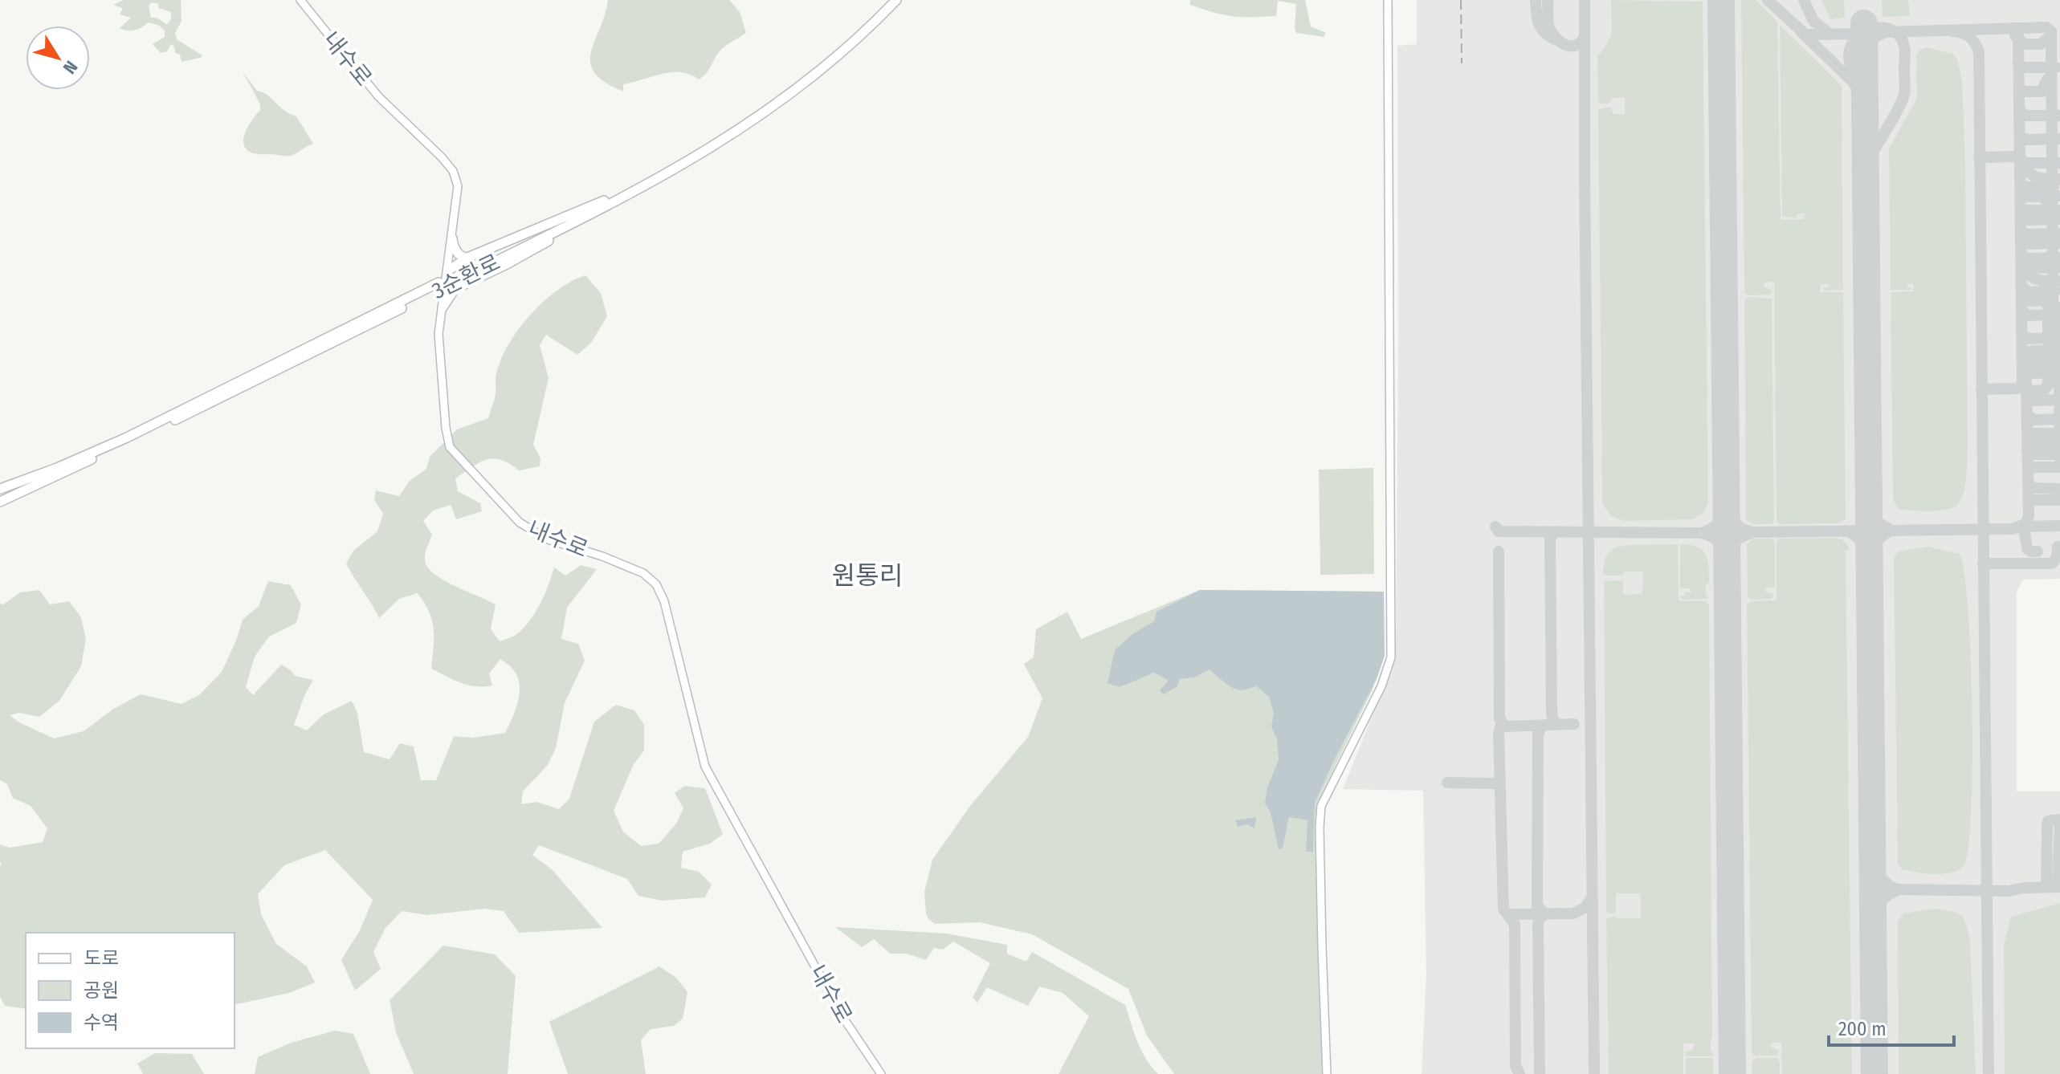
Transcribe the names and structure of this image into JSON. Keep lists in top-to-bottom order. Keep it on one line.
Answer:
{"streets":{"highway":["3순환로"],"street":["내수로"]},"crossings":[["내수로","3순환로"]],"districts":["원통리"],"legend":["도로","공원","수역"],"scale_bar":"200 m","north":"bottom right"}
